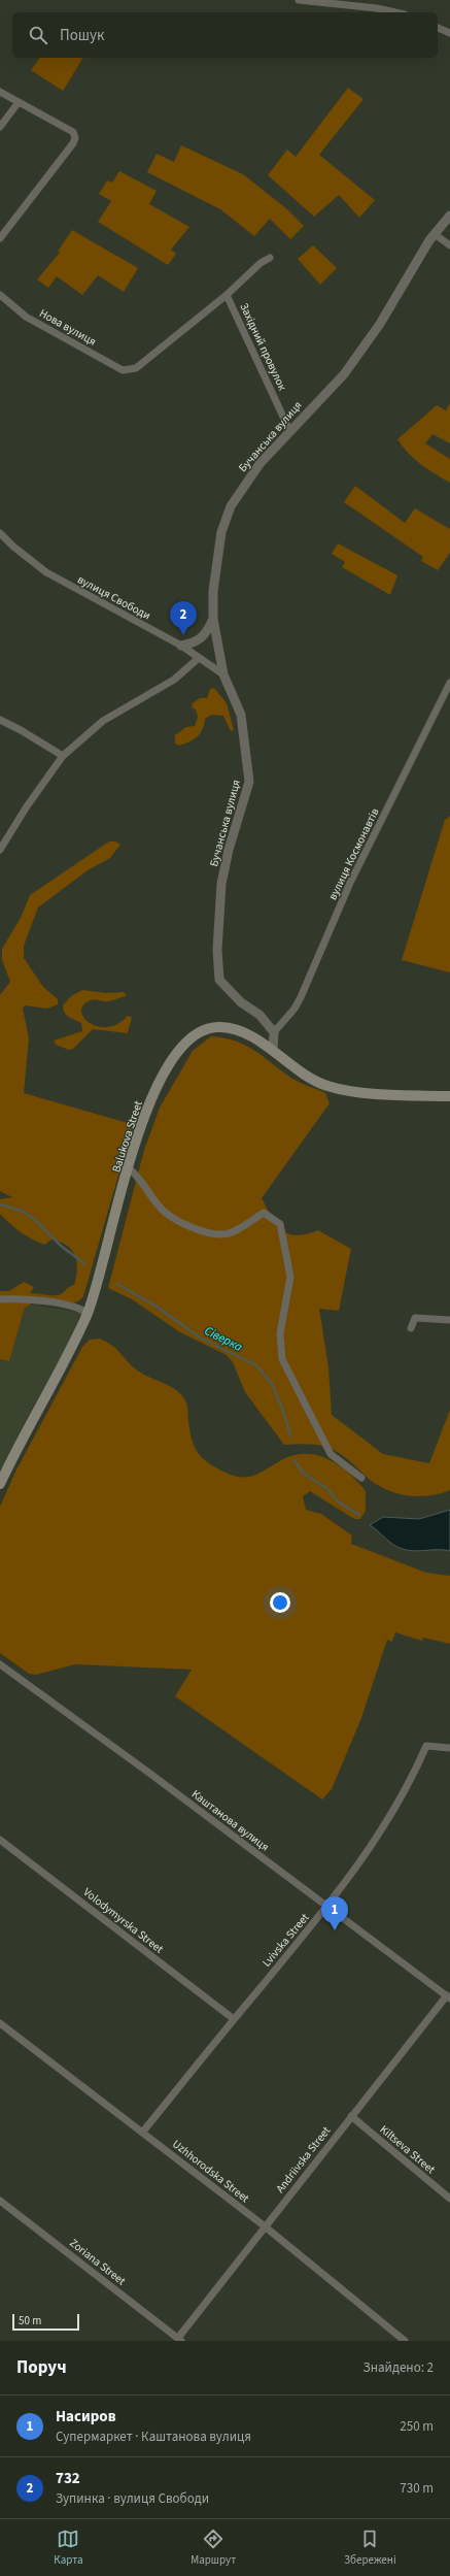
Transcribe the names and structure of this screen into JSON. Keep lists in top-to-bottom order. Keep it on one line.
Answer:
{"streets":{"main road":["Balukova Street"],"street":["Нова вулиця","Західний провулок","Бучанська вулиця","вулиця Свободи","вулиця Космонавтів","Каштанова вулиця","Volodymyrska Street","Lvivska Street","Kiltseva Street","Andriivska Street","Uzhhorodska Street","Zoriana Street"]},"crossings":[["Нова вулиця","Західний провулок"],["Західний провулок","Бучанська вулиця"],["Бучанська вулиця","вулиця Свободи"],["Бучанська вулиця","вулиця Космонавтів"],["Каштанова вулиця","Lvivska Street"],["Каштанова вулиця","Andriivska Street"],["Volodymyrska Street","Lvivska Street"],["Lvivska Street","Uzhhorodska Street"],["Kiltseva Street","Andriivska Street"],["Andriivska Street","Uzhhorodska Street"],["Andriivska Street","Zoriana Street"]],"water":["Сіверка"],"scale_bar":"50 m","page":{"search":"Пошук","pins":["2","1"],"scale":"50 m","heading":["Поруч","Знайдено: 2"],"list":[{"mark":"1","name":"Насиров","note":"Супермаркет · Каштанова вулиця","value":"250 m"},{"mark":"2","name":"732","note":"Зупинка · вулиця Свободи","value":"730 m"}],"nav":["Карта","Маршрут","Збережені"]}}
